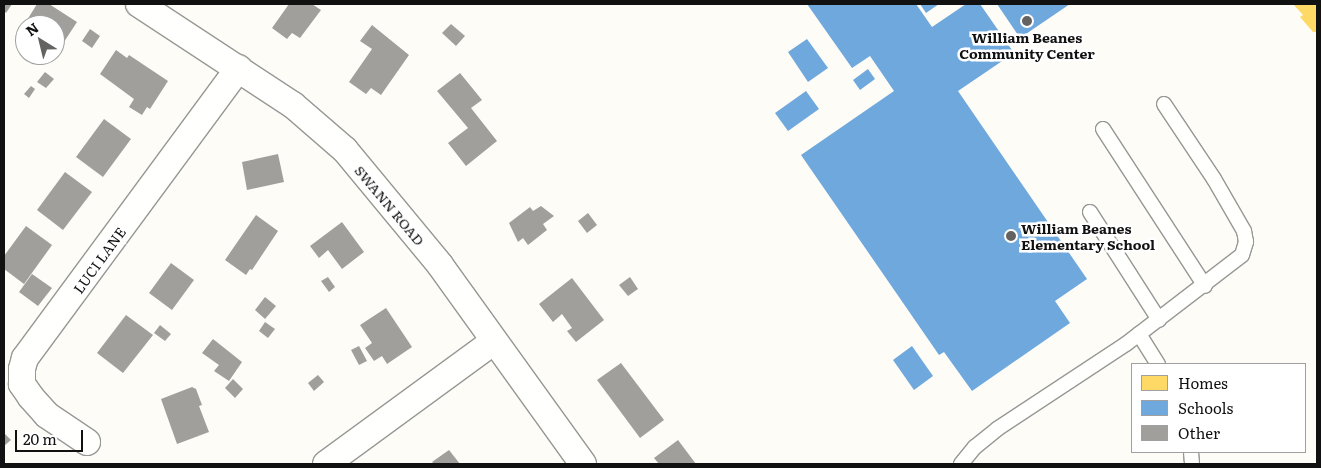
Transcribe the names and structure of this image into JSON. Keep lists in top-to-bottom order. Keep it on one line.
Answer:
{"streets":{"street":["SWANN ROAD","LUCI LANE"]},"crossings":[["SWANN ROAD","LUCI LANE"]],"places":["William Beanes Community Center","William Beanes Elementary School"],"legend":["Homes","Schools","Other"],"scale_bar":"20 m","north":"top left"}
